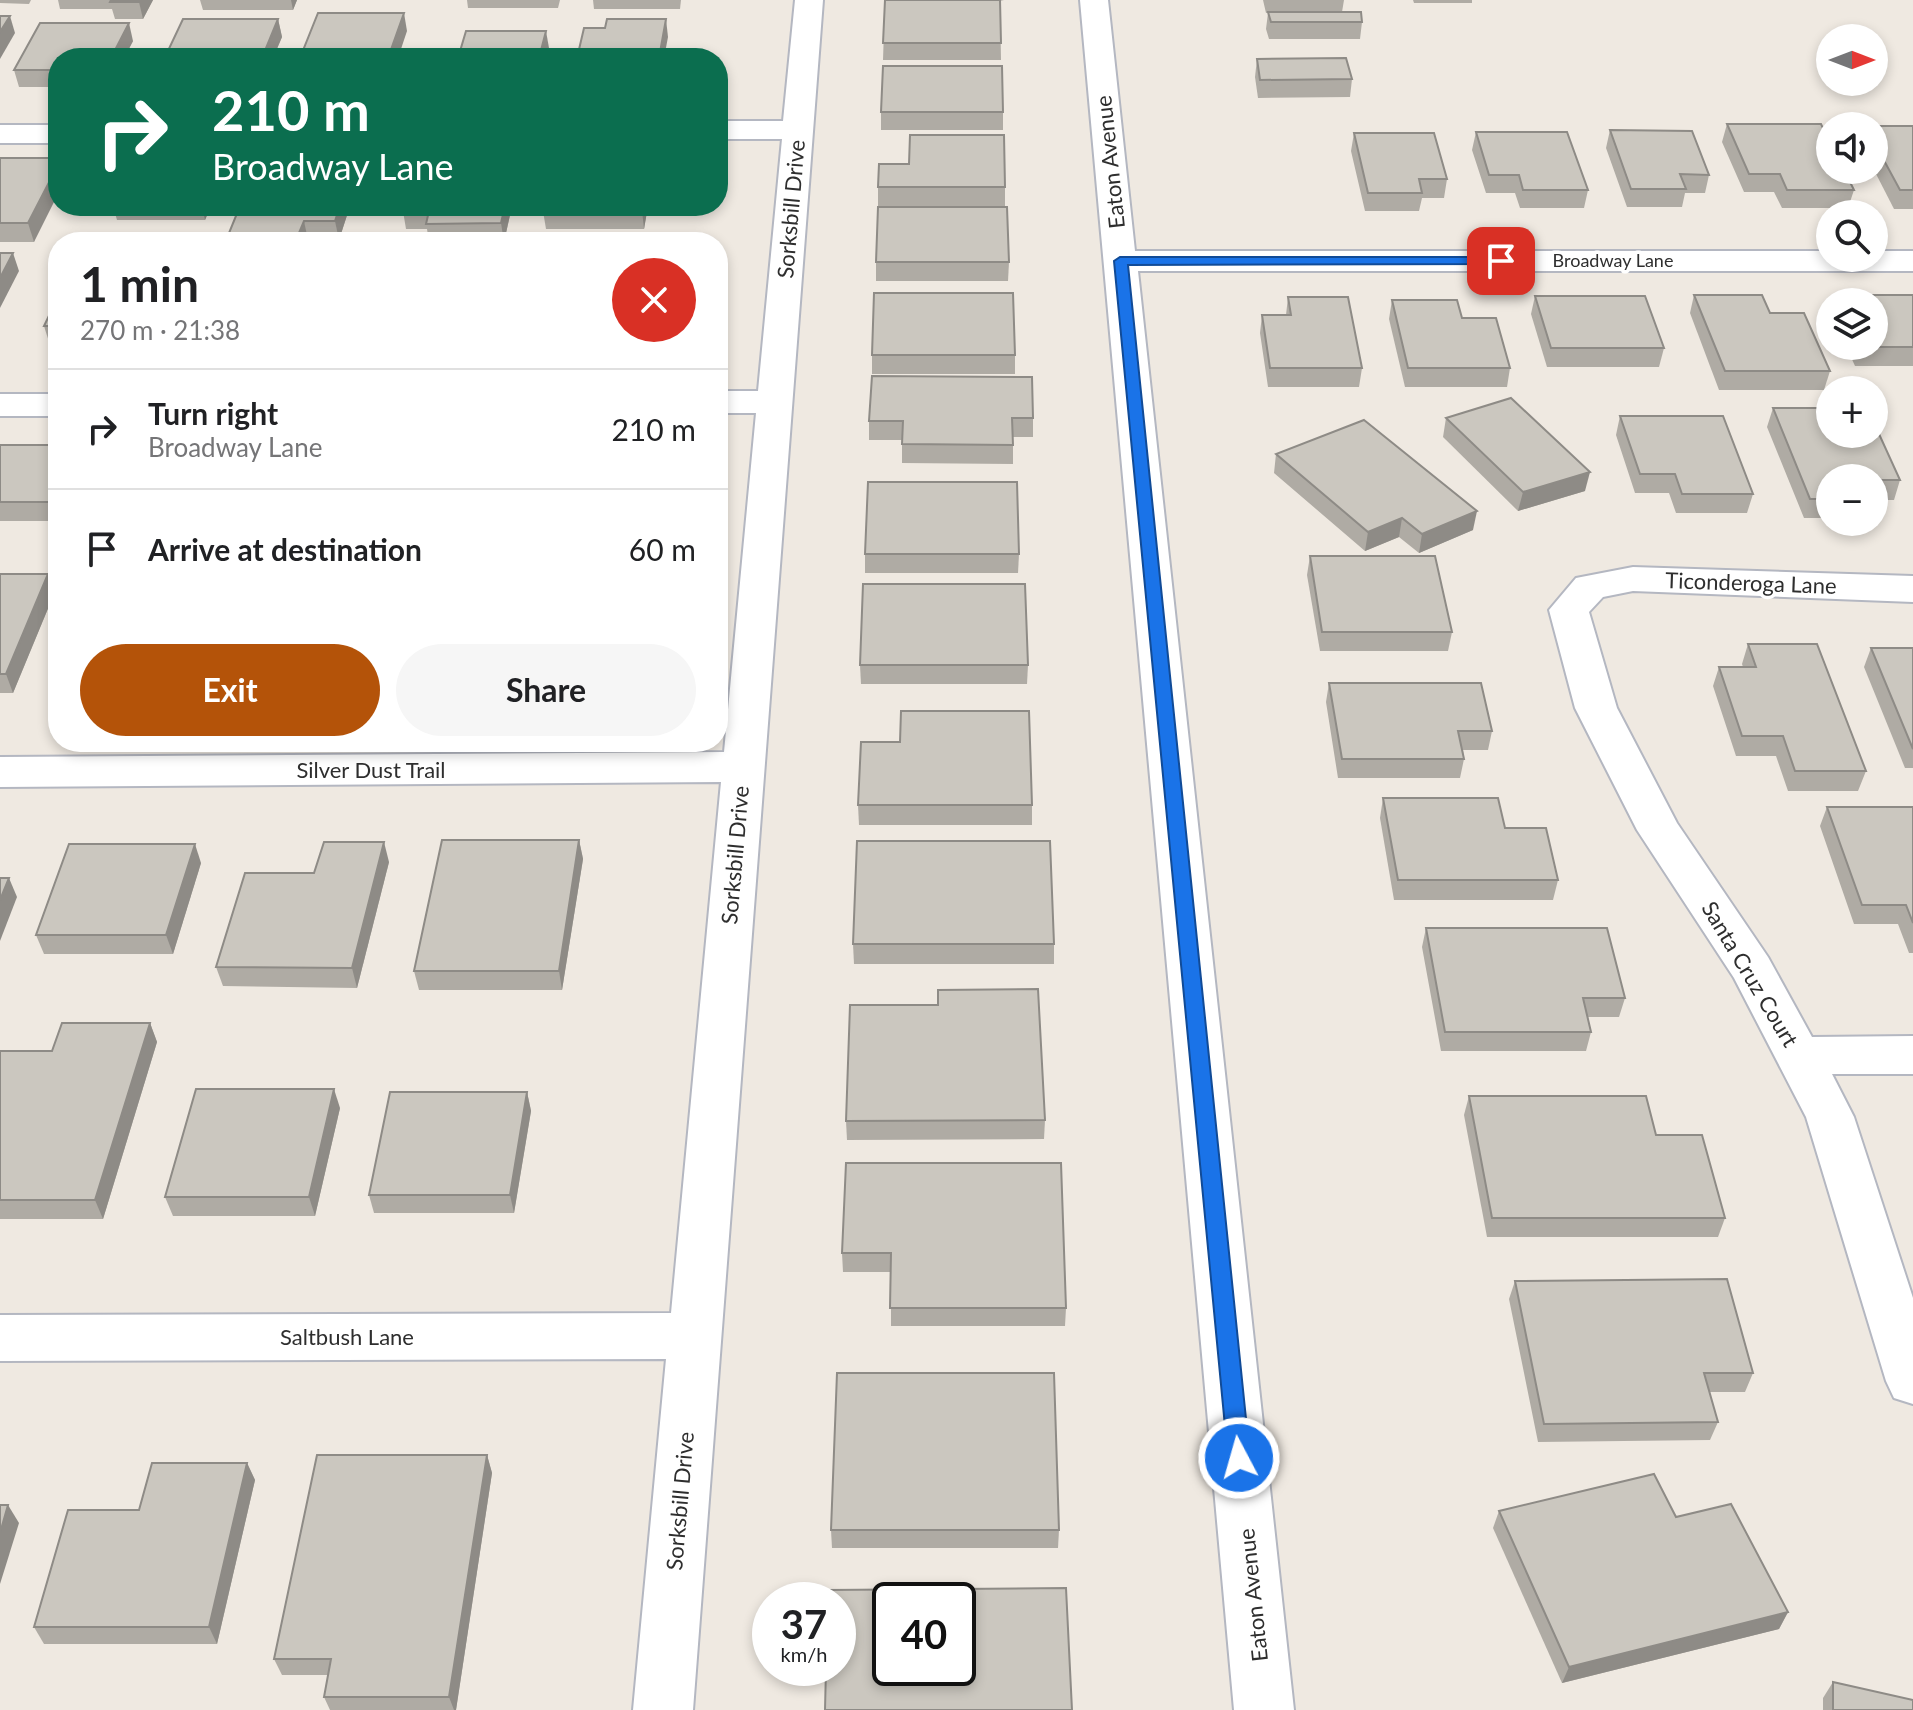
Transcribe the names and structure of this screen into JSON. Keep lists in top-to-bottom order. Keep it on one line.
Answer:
{"streets":{"street":["Eaton Avenue","Sorksbill Drive","Broadway Lane","Ticonderoga Lane","Silver Dust Trail","Santa Cruz Court","Saltbush Lane"]},"crossings":[["Eaton Avenue","Broadway Lane"],["Sorksbill Drive","Silver Dust Trail"],["Sorksbill Drive","Saltbush Lane"],["Ticonderoga Lane","Santa Cruz Court"]],"north":"right","page":{"map_buttons":["+","−"],"turn":["210 m","Broadway Lane"],"heading":["1 min","270 m · 21:38"],"list":[{"name":"Turn right","note":"Broadway Lane","value":"210 m"},{"name":"Arrive at destination","value":"60 m"}],"buttons":["Exit","Share"],"speed":"37 km/h","limit":"40"}}
